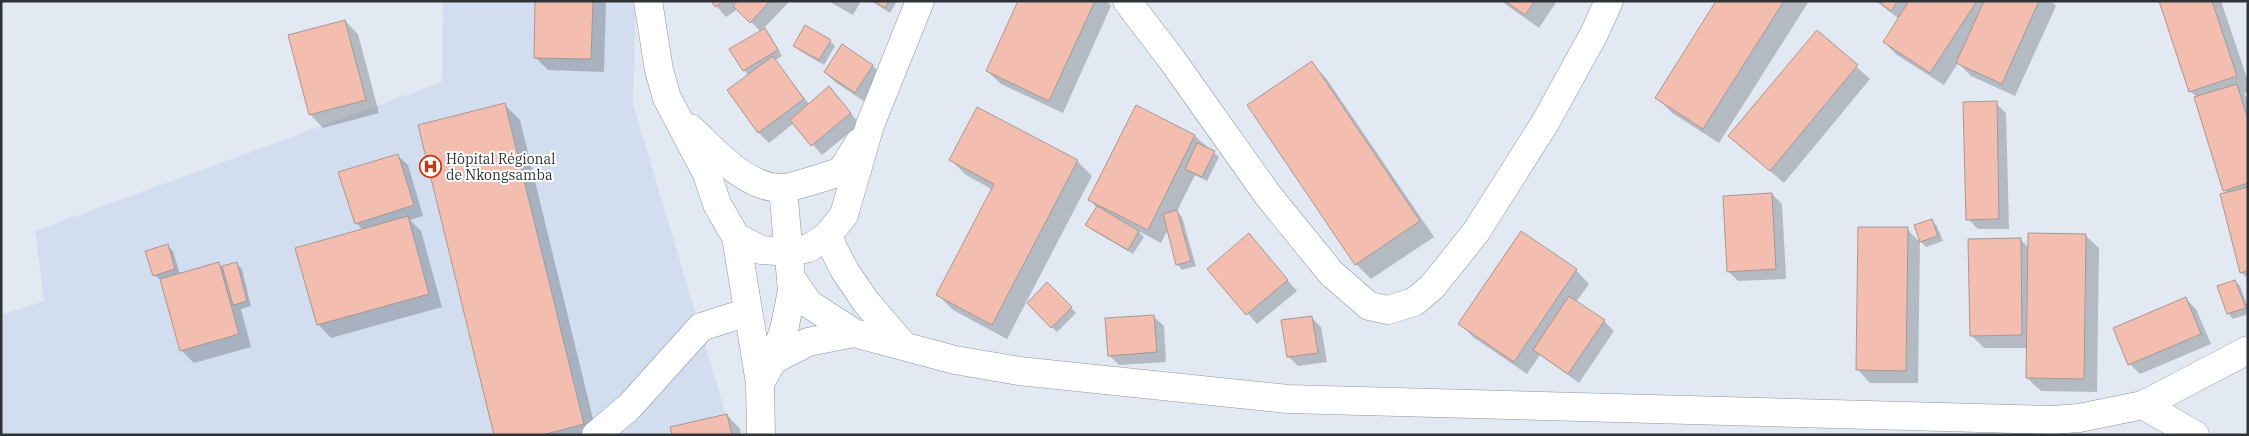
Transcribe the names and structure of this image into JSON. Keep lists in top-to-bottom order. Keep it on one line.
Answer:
{"places":{"hospital":["Hôpital Régional de Nkongsamba"]}}
